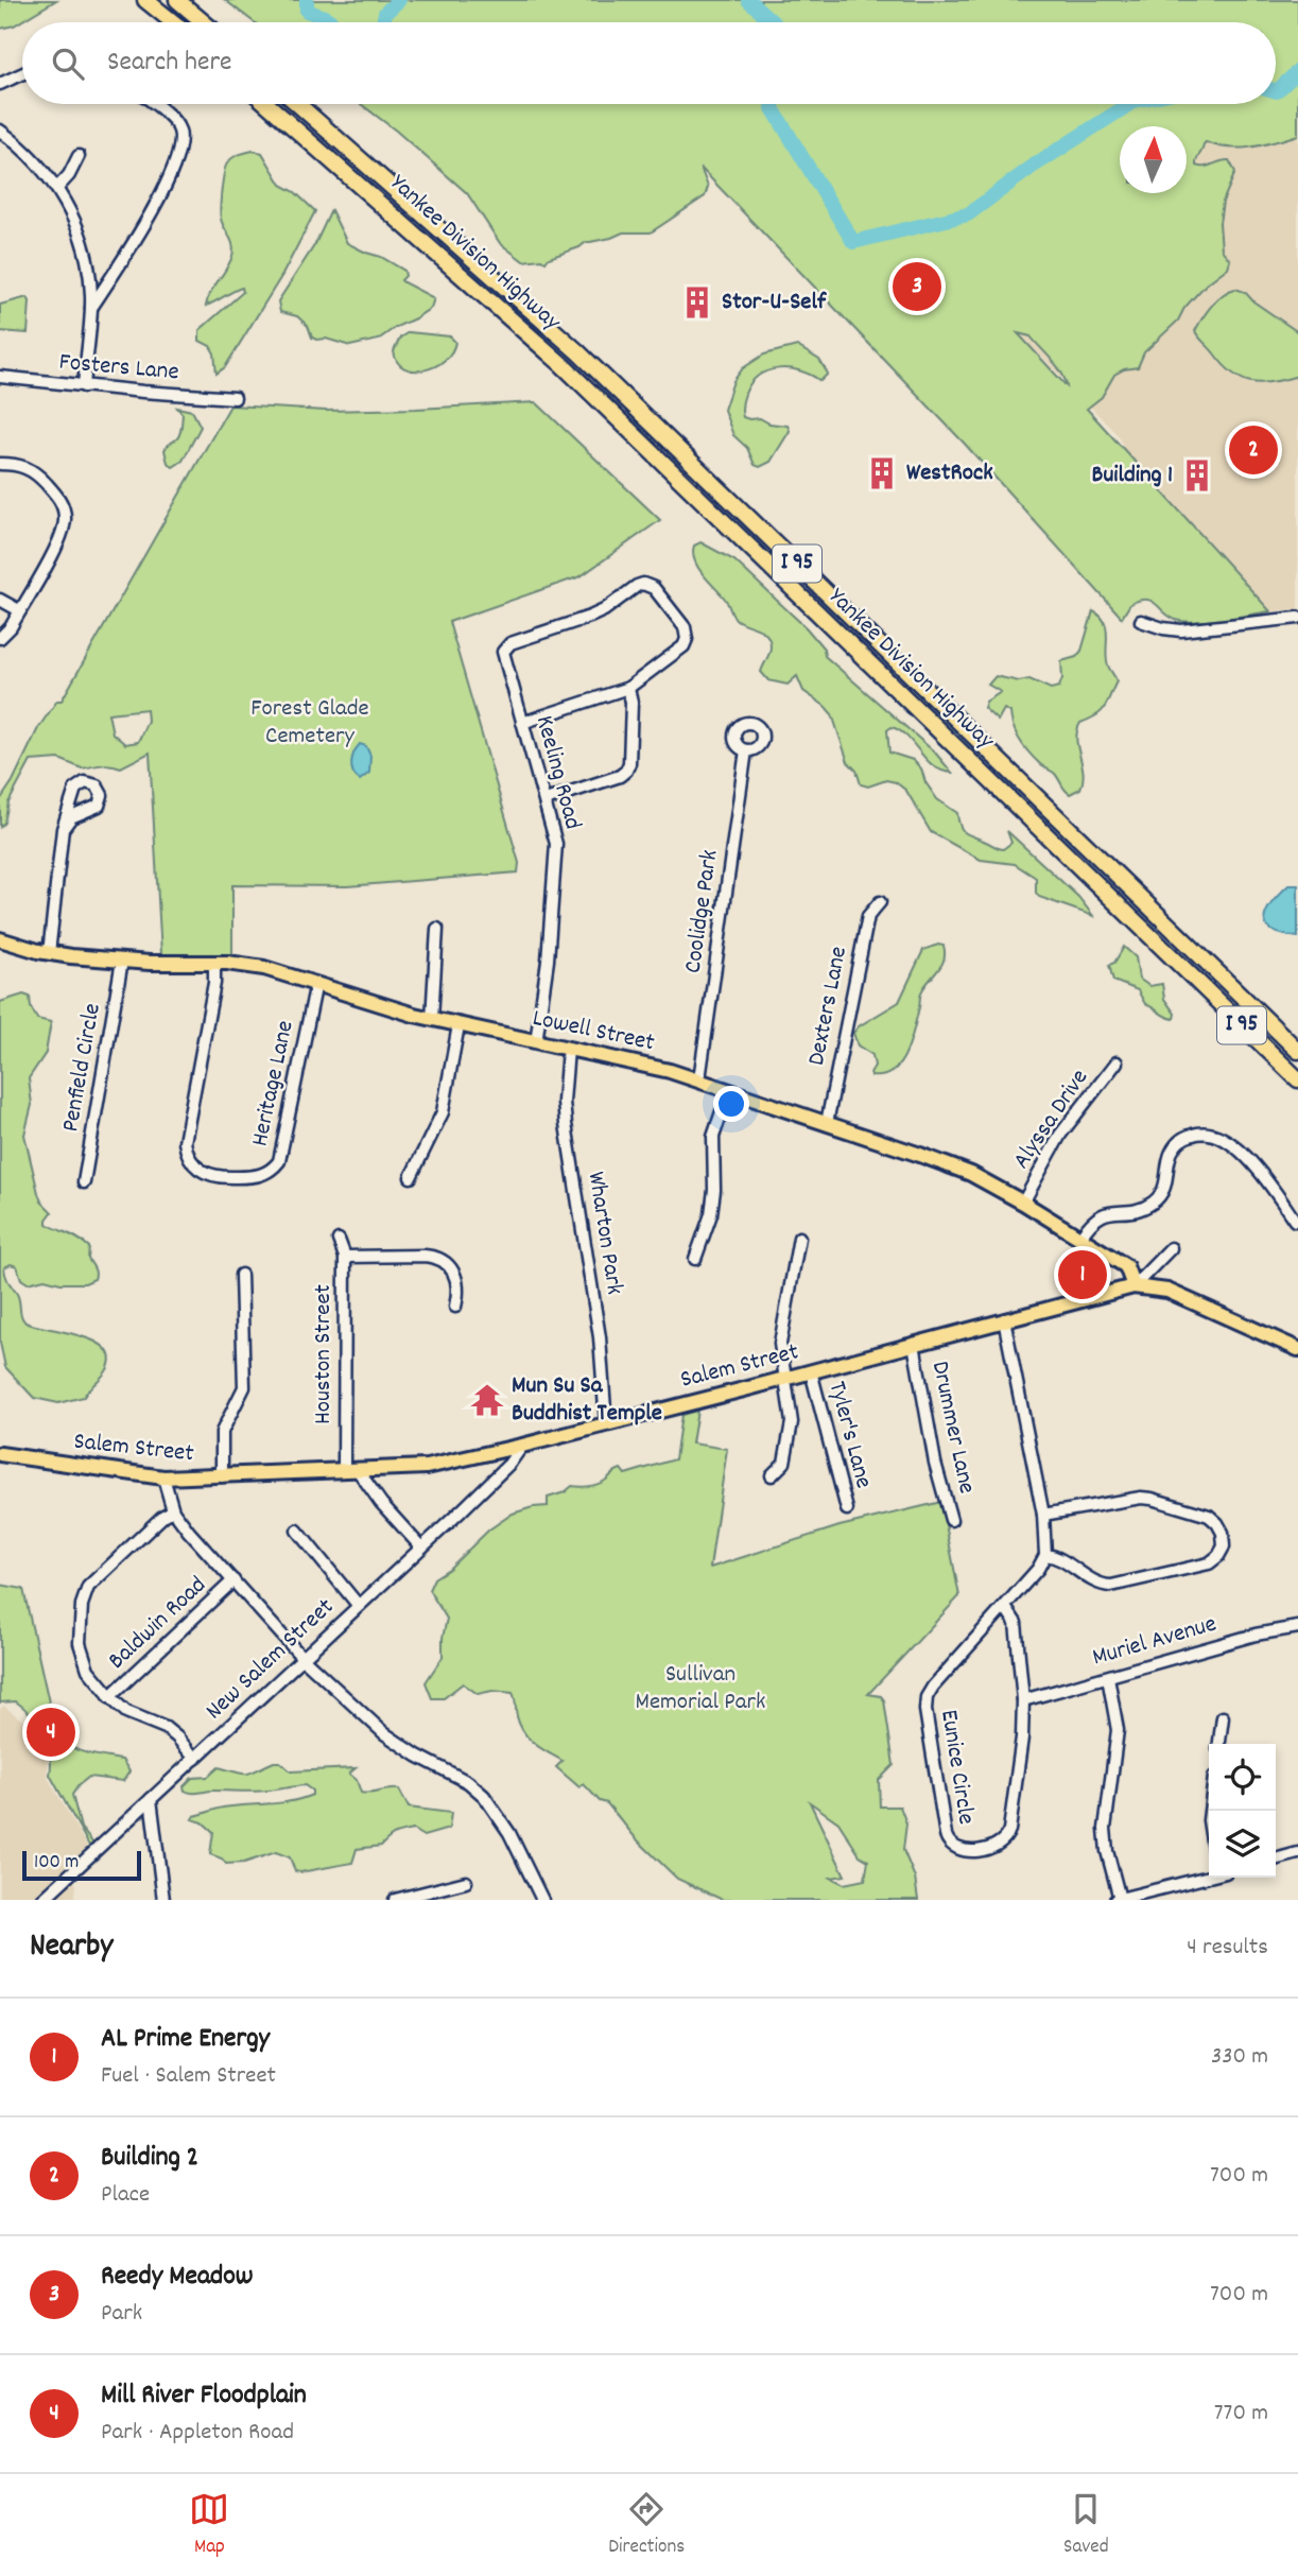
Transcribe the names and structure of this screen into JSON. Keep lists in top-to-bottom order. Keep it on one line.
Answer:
{"streets":{"highway":["Yankee Division Highway","I 95"],"main road":["Lowell Street","Salem Street"],"street":["Fosters Lane","Keeling Road","Coolidge Park","Dexters Lane","Penfield Circle","Heritage Lane","Alyssa Drive","Wharton Park","Houston Street","Drummer Lane","Tyler's Lane","Baldwin Road","Muriel Avenue","New Salem Street","Eunice Circle"]},"crossings":[["Keeling Road","Lowell Street"],["Coolidge Park","Lowell Street"],["Dexters Lane","Lowell Street"],["Lowell Street","Penfield Circle"],["Lowell Street","Heritage Lane"],["Lowell Street","Alyssa Drive"],["Lowell Street","Wharton Park"],["Lowell Street","Salem Street"],["Wharton Park","Salem Street"],["Houston Street","Salem Street"],["Salem Street","Drummer Lane"],["Salem Street","Tyler's Lane"],["Salem Street","New Salem Street"],["Muriel Avenue","Eunice Circle"]],"parks":["Forest Glade Cemetery","Sullivan Memorial Park"],"places":{"building":["Stor-U-Self","WestRock","Building 1"],"temple":["Mun Su Sa Buddhist Temple"]},"scale_bar":"100 m","north":"top","page":{"search":"Search here","pins":["3","2","1","4"],"scale":"100 m","heading":["Nearby","4 results"],"list":[{"mark":"1","name":"AL Prime Energy","note":"Fuel · Salem Street","value":"330 m"},{"mark":"2","name":"Building 2","note":"Place","value":"700 m"},{"mark":"3","name":"Reedy Meadow","note":"Park","value":"700 m"},{"mark":"4","name":"Mill River Floodplain","note":"Park · Appleton Road","value":"770 m"}],"nav":["Map","Directions","Saved"]}}
